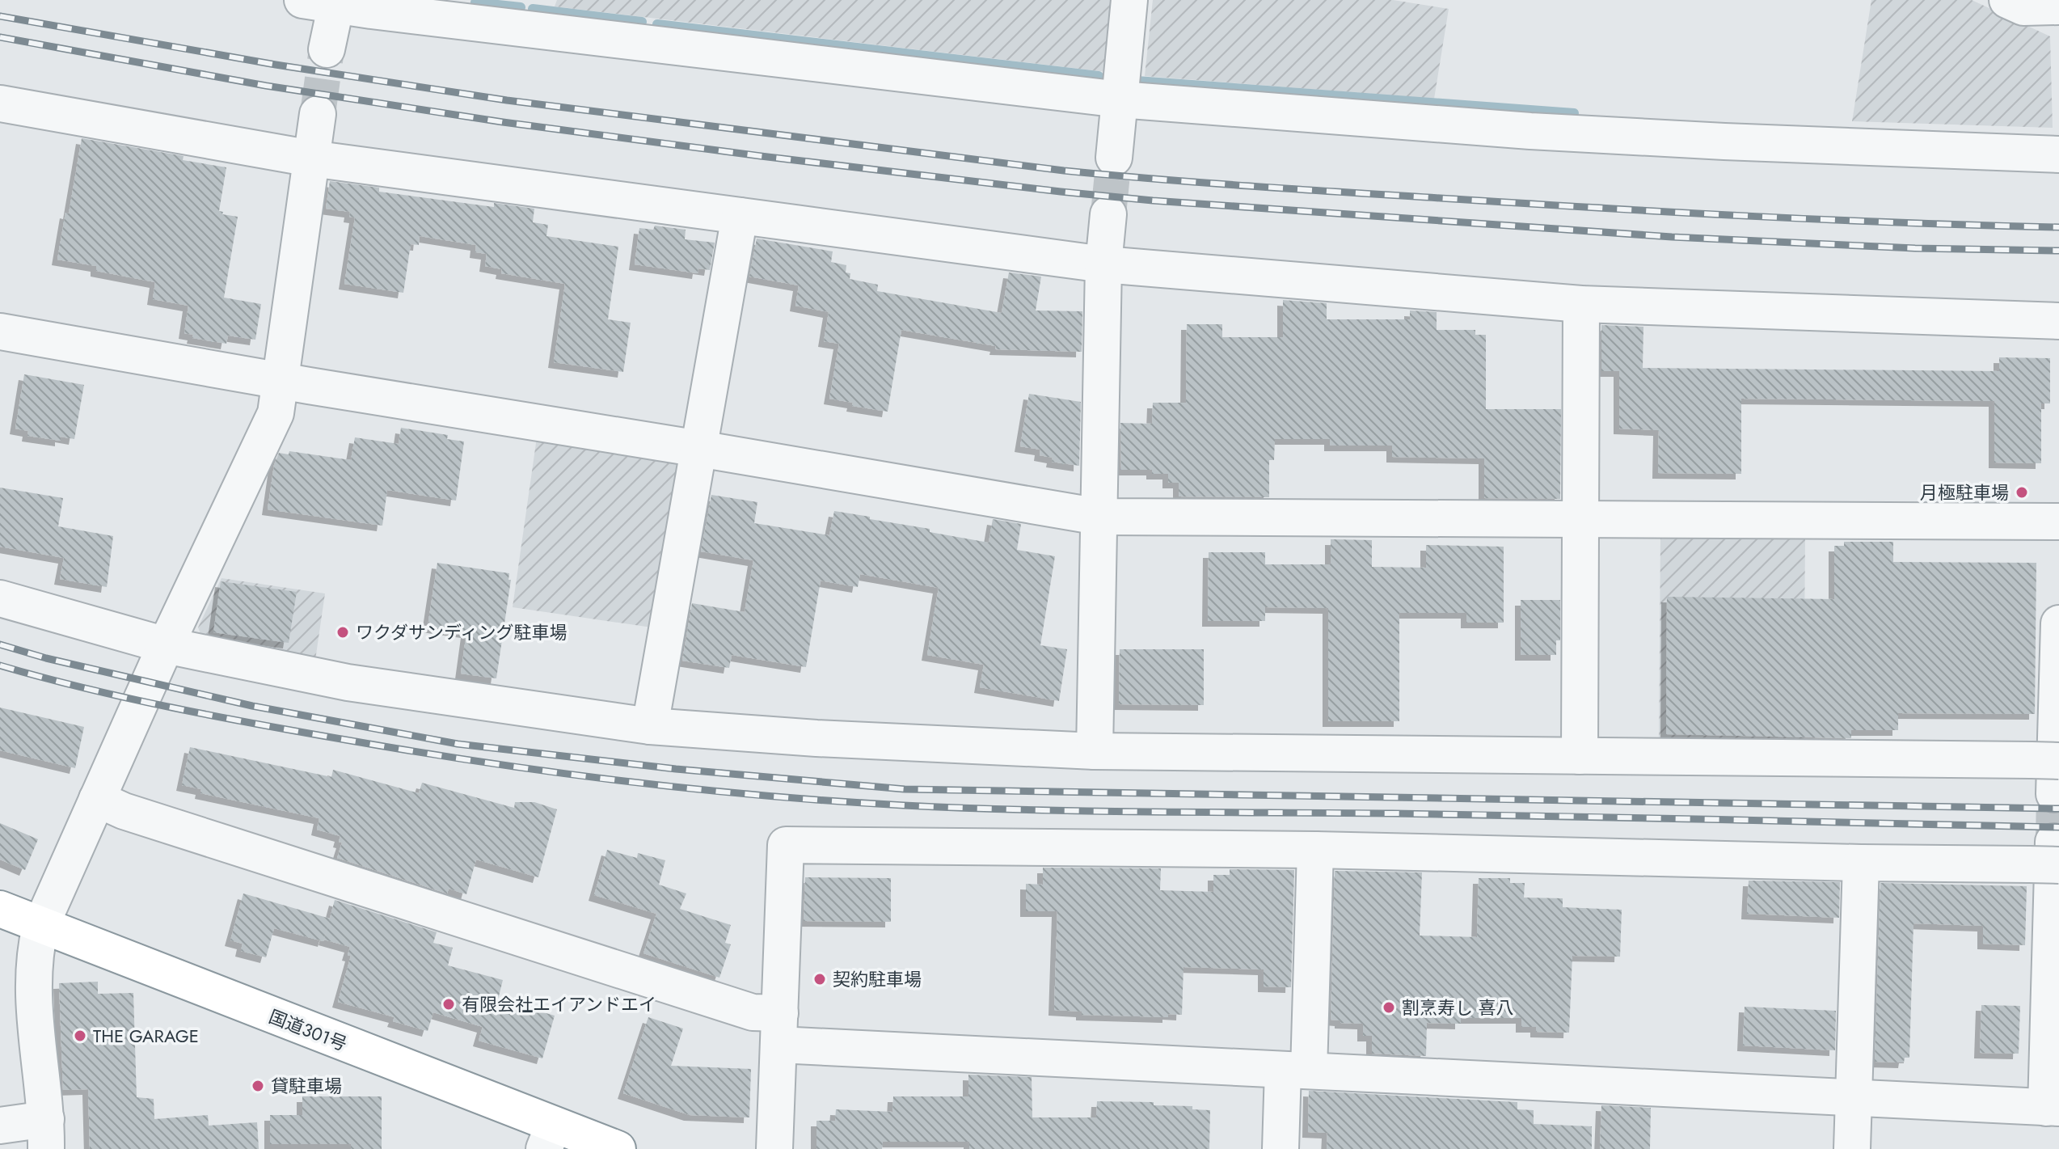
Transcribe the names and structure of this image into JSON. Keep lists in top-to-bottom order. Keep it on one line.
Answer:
{"streets":{"highway":["国道301号"]},"places":["月極駐車場","ワクダサンディング駐車場","契約駐車場","有限会社エイアンドエイ","割烹寿し 喜八","THE GARAGE","貸駐車場"]}
